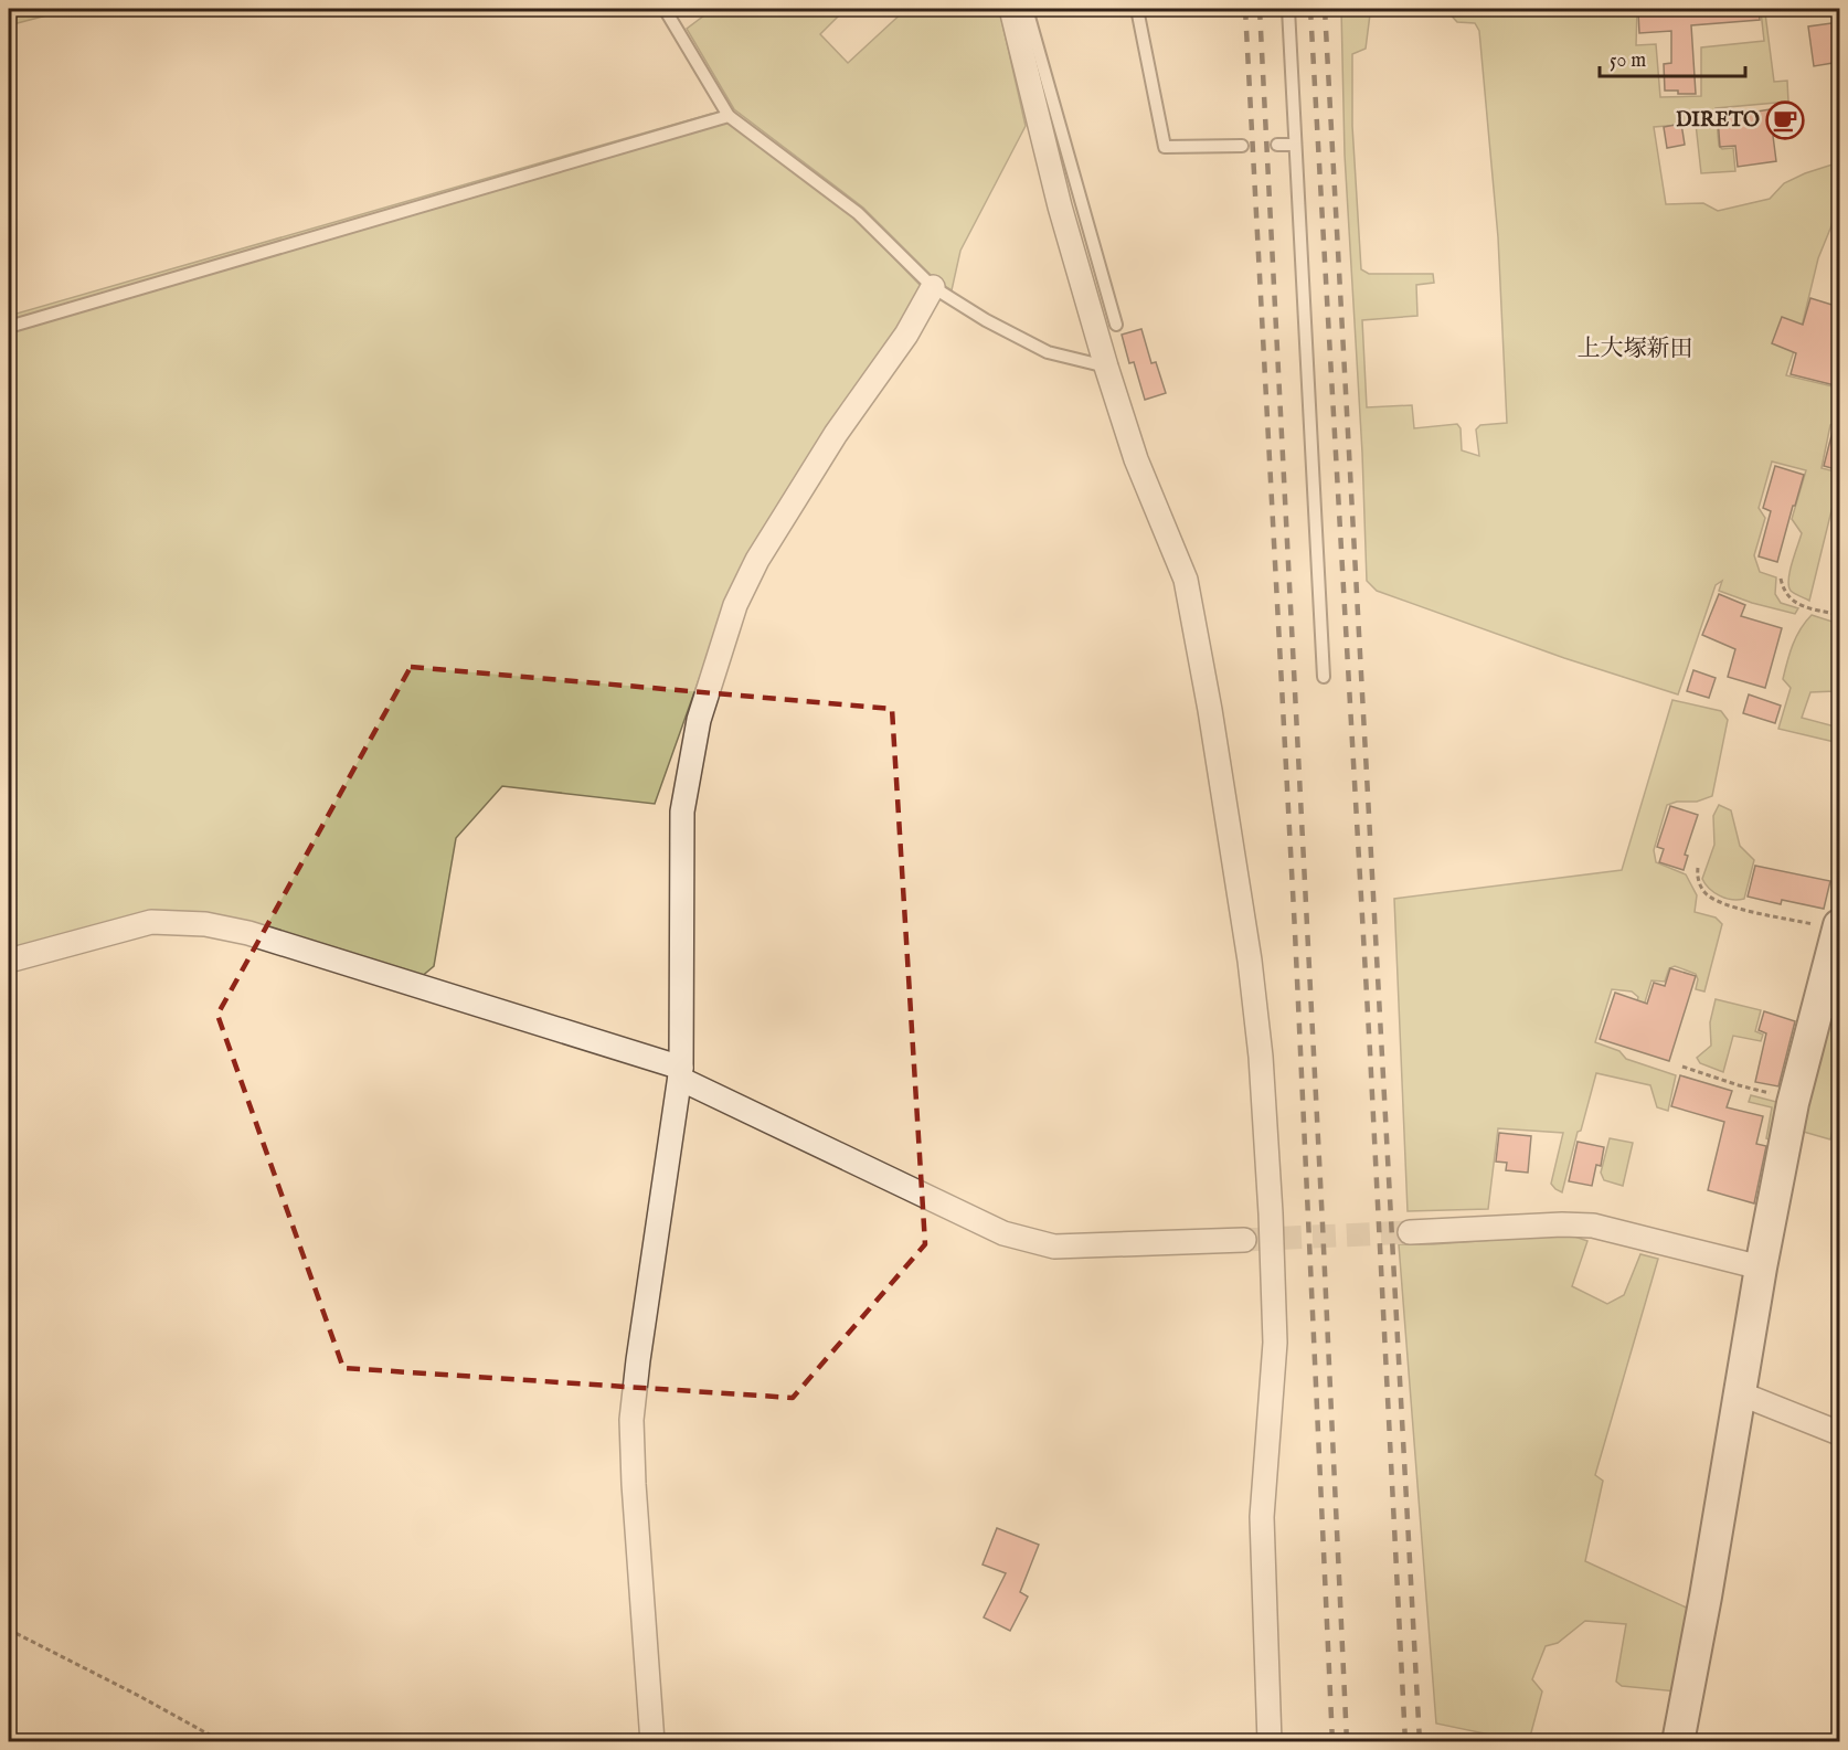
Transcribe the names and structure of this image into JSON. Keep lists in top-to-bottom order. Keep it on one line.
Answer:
{"districts":["上大塚新田"],"places":{"cafe":["DIRETO"]},"scale_bar":"50 m"}
